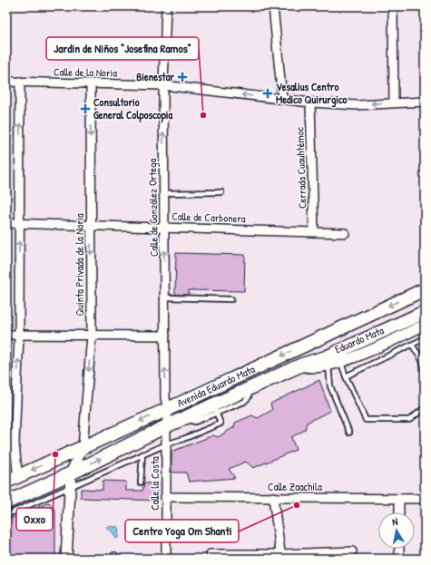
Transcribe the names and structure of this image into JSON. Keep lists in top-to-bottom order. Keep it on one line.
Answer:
{"streets":{"main road":["Avenida Eduardo Mata"],"street":["Calle de la Noria","Cerrada Cuauhtémoc","Calle de González Ortega","Calle de Carbonera","Quinta Privada de la Noria","Eduardo Mata","Calle la Costa","Calle Zaachila"]},"crossings":[["Calle de la Noria","Cerrada Cuauhtémoc"],["Calle de la Noria","Calle de González Ortega"],["Calle de la Noria","Quinta Privada de la Noria"],["Cerrada Cuauhtémoc","Calle de Carbonera"],["Calle de González Ortega","Calle de Carbonera"],["Calle de González Ortega","Avenida Eduardo Mata"],["Calle de González Ortega","Calle la Costa"],["Calle de Carbonera","Quinta Privada de la Noria"],["Quinta Privada de la Noria","Avenida Eduardo Mata"],["Eduardo Mata","Avenida Eduardo Mata"],["Avenida Eduardo Mata","Calle la Costa"],["Calle la Costa","Calle Zaachila"]],"one_way":["Calle de la Noria","Calle de González Ortega"],"places":{"health":["Bienestar","Vesalius Centro Medico Quirurgico","Consultorio General Colposcopia"],"other":["Jardín de Niños \"Josefina Ramos\"","Oxxo","Centro Yoga Om Shanti"]},"north":"top"}
